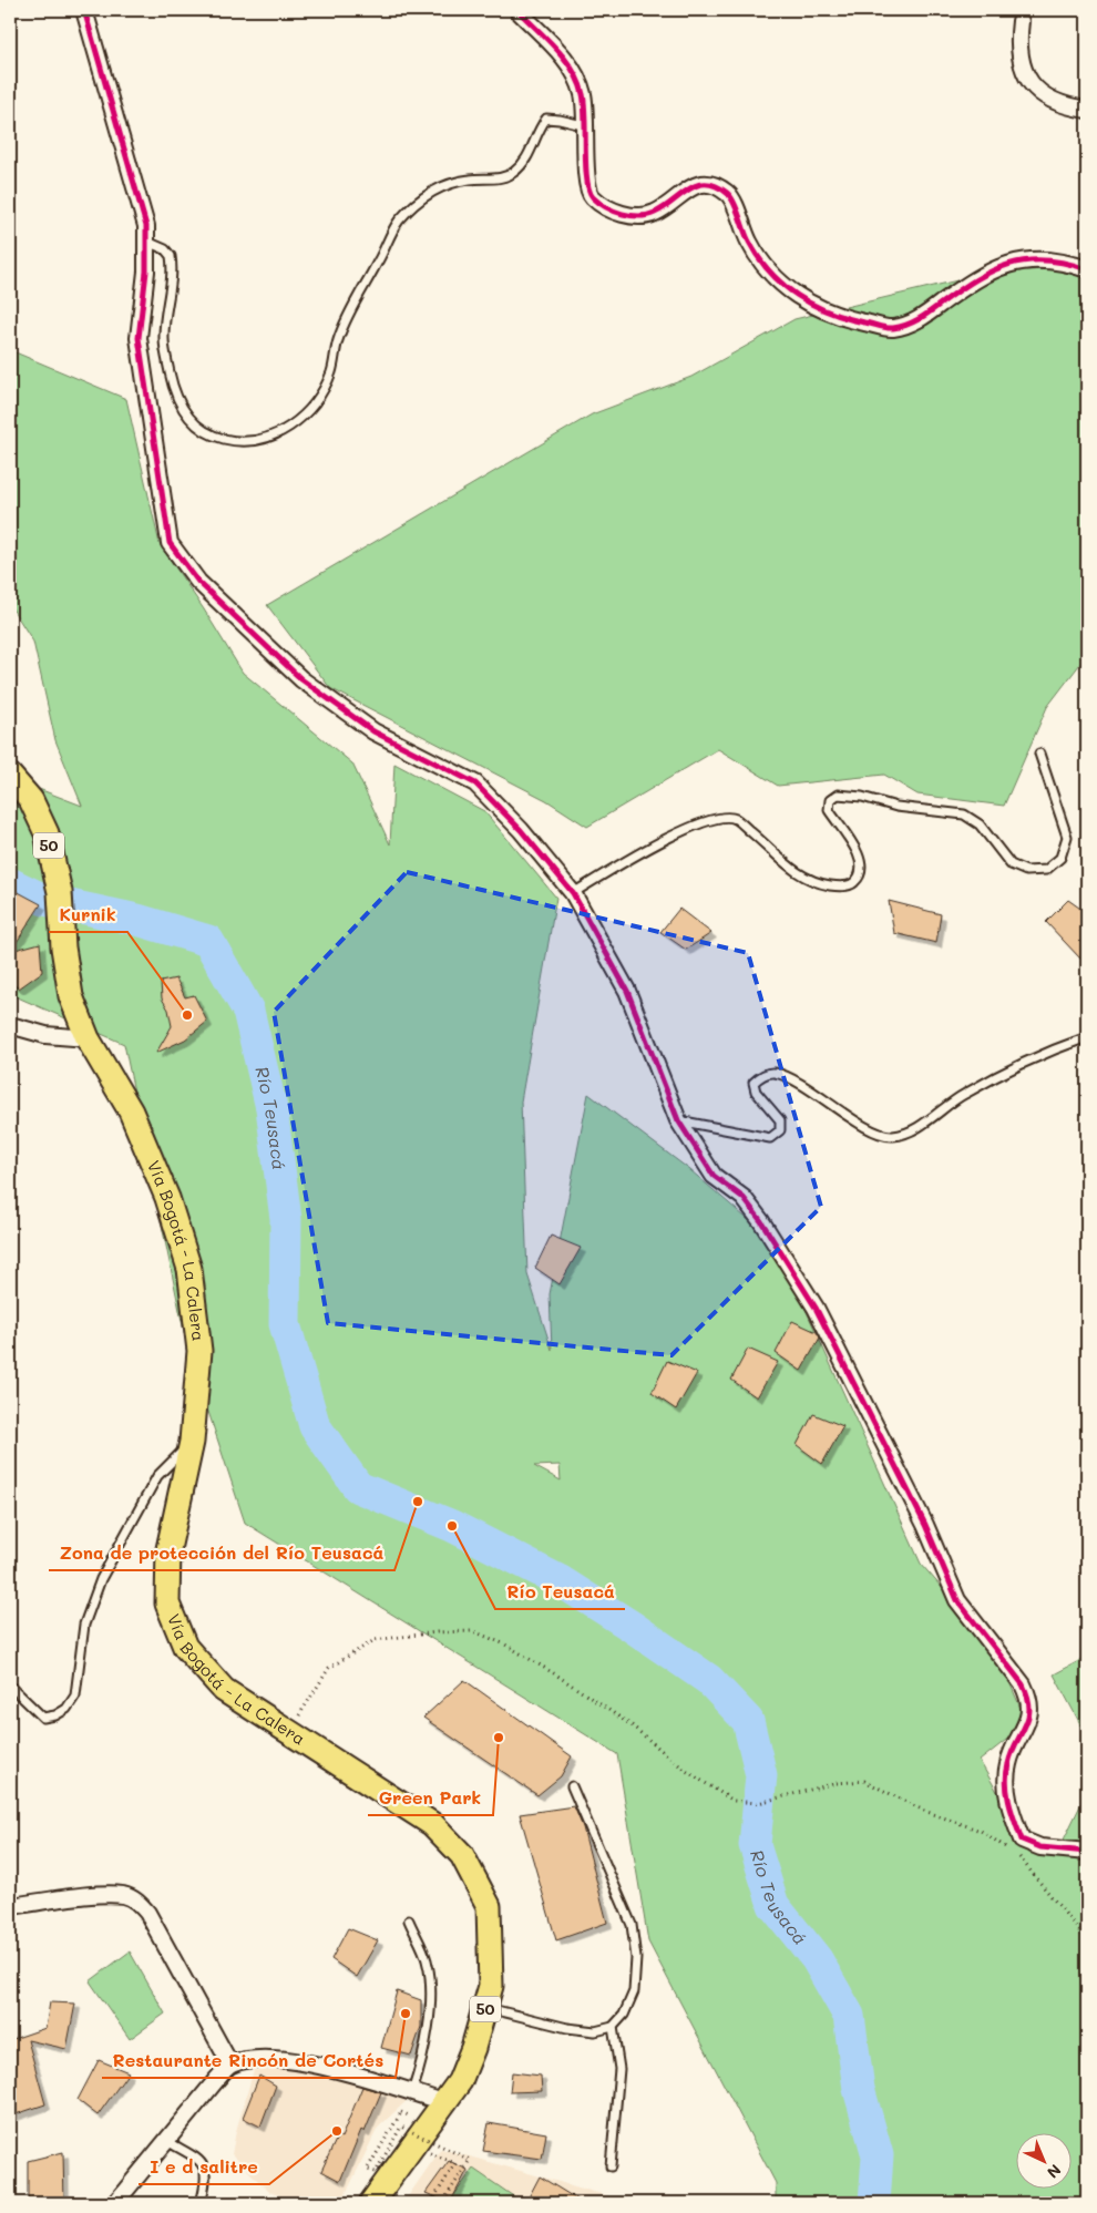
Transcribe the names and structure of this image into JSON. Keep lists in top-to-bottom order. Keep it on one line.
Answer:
{"streets":{"main road":["50","Vía Bogotá - La Calera"]},"water":["Río Teusacá"],"places":["Kurnik","Zona de protección del Río Teusacá","Río Teusacá","Green Park","Restaurante Rincón de Cortés","I e d salitre"],"north":"bottom right"}
